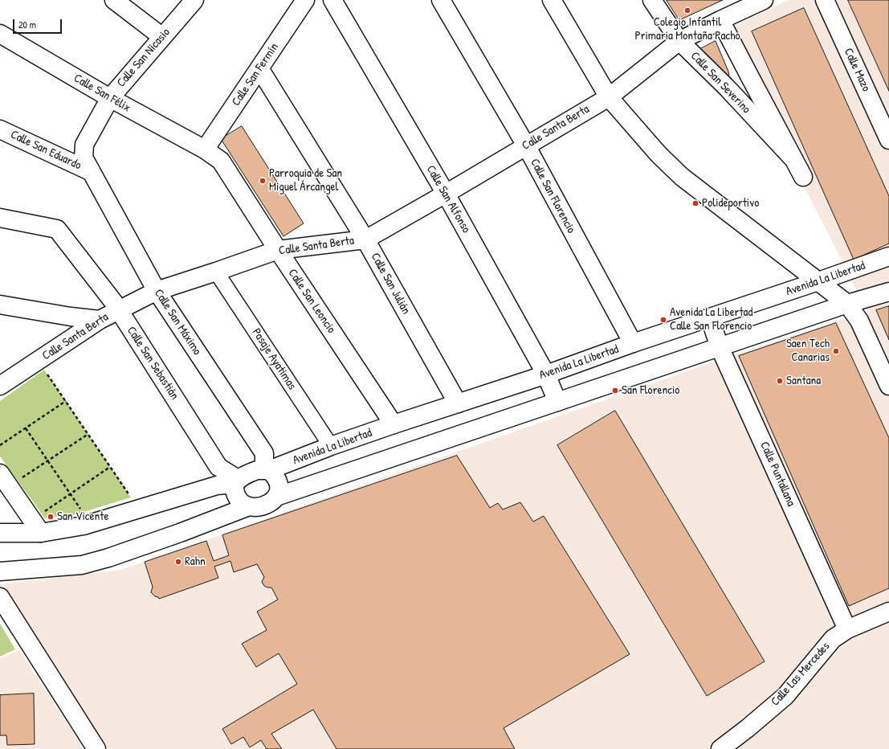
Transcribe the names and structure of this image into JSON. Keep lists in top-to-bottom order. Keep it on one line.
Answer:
{"streets":{"street":["Calle San Nicasio","Calle Mazo","Calle San Fermín","Calle San Severino","Calle San Félix","Calle Santa Berta","Calle San Eduardo","Calle San Florencio","Calle San Alfonso","Avenida La Libertad","Calle San Julián","Calle San Leoncio","Calle San Máximo","Pasaje Ayatimas","Calle San Sebastián","Calle Puntallana","Calle Las Mercedes"]},"crossings":[["Calle San Nicasio","Calle San Félix"],["Calle San Nicasio","Calle San Eduardo"],["Calle San Nicasio","Calle San Máximo"],["Calle San Fermín","Calle San Félix"],["Calle San Fermín","Calle San Julián"],["Calle San Fermín","Calle San Leoncio"],["Calle San Severino","Calle Santa Berta"],["Calle San Félix","Calle San Leoncio"],["Calle Santa Berta","Calle San Florencio"],["Calle Santa Berta","Calle San Alfonso"],["Calle Santa Berta","Calle San Julián"],["Calle Santa Berta","Calle San Leoncio"],["Calle Santa Berta","Calle San Máximo"],["Calle Santa Berta","Pasaje Ayatimas"],["Calle Santa Berta","Calle San Sebastián"],["Calle San Eduardo","Calle San Máximo"],["Calle San Florencio","Avenida La Libertad"],["Calle San Alfonso","Avenida La Libertad"],["Avenida La Libertad","Calle San Julián"],["Avenida La Libertad","Calle San Leoncio"],["Avenida La Libertad","Calle San Máximo"],["Avenida La Libertad","Pasaje Ayatimas"],["Avenida La Libertad","Calle San Sebastián"],["Avenida La Libertad","Calle Puntallana"],["Calle San Máximo","Calle San Sebastián"],["Calle Puntallana","Calle Las Mercedes"]],"places":["Colegio Infantil Primaria Montaña Pacho","Parroquia de San Miguel Árcangel","Polideportivo","Avenida La Libertad Calle San Florencio","Saen Tech Canarias","Santana","San Florencio","San Vicente","Rahn"],"scale_bar":"20 m"}
